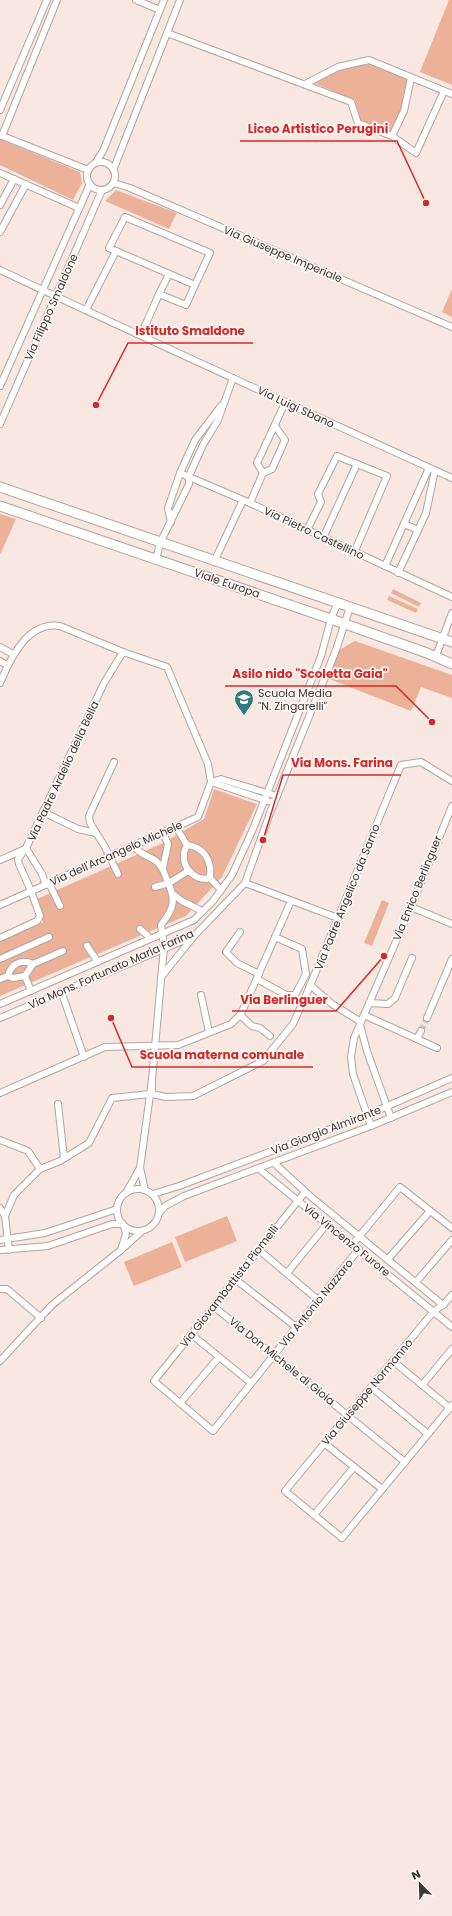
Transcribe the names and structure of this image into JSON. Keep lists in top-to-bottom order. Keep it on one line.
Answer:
{"streets":{"street":["Via Giuseppe Imperiale","Via Filippo Smaldone","Via Luigi Sbano","Via Pietro Castellino","Viale Europa","Via Padre Ardelio della Bella","Via dell'Arcangelo Michele","Via Enrico Berlinguer","Via Padre Angelico da Sarno","Via Mons. Fortunato Maria Farina","Via Giorgio Almirante","Via Vincenzo Furore","Via Giovambattista Piomelli","Via Antonio Nazzaro","Via Don Michele di Gioia","Via Giuseppe Normanno"]},"crossings":[["Via Giuseppe Imperiale","Via Filippo Smaldone"],["Via Filippo Smaldone","Via Luigi Sbano"],["Viale Europa","Via Mons. Fortunato Maria Farina"],["Via Padre Ardelio della Bella","Via dell'Arcangelo Michele"],["Via Enrico Berlinguer","Via Giorgio Almirante"],["Via Giorgio Almirante","Via Vincenzo Furore"],["Via Vincenzo Furore","Via Giovambattista Piomelli"],["Via Vincenzo Furore","Via Antonio Nazzaro"],["Via Vincenzo Furore","Via Giuseppe Normanno"],["Via Giovambattista Piomelli","Via Antonio Nazzaro"],["Via Giovambattista Piomelli","Via Don Michele di Gioia"],["Via Antonio Nazzaro","Via Don Michele di Gioia"],["Via Don Michele di Gioia","Via Giuseppe Normanno"]],"places":{"other":["Liceo Artistico Perugini","Istituto Smaldone","Asilo nido \"Scoletta Gaia\"","Via Mons. Farina","Via Berlinguer","Scuola materna comunale"],"school or university":["Scuola Media \"N. Zingarelli\""]},"north":"top left"}
